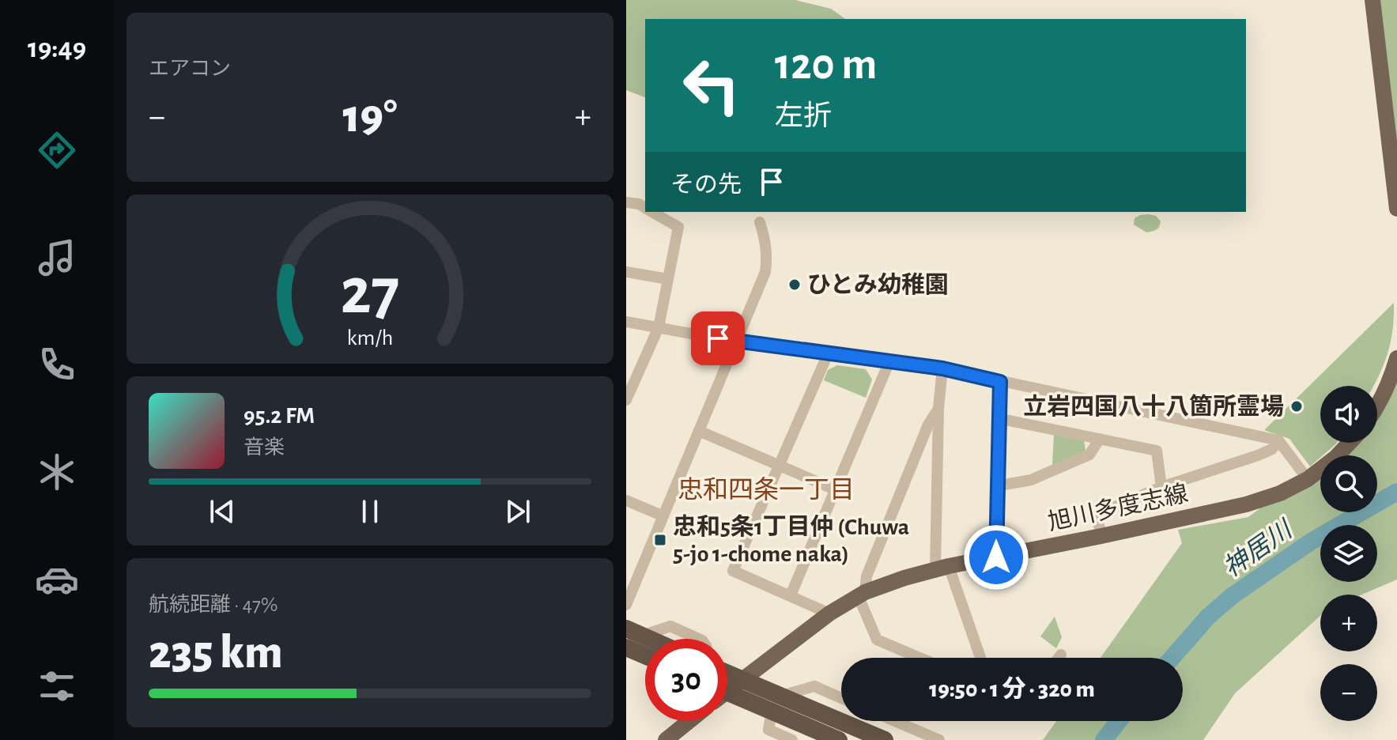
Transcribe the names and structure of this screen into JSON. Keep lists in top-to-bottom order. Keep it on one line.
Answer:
{"streets":{"main road":["旭川多度志線"]},"districts":["忠和四条一丁目"],"water":["神居川"],"places":{"other":["ひとみ幼稚園","立岩四国八十八箇所霊場"],"transit":["忠和5条1丁目仲 (Chuwa 5-jo 1-chome naka)"]},"page":{"tabs":"19:49","tile":["エアコン",["航続距離 · 47%","235 km"]],"turn":["120 m","左折"],"heat":["−","19°","+"],"then":"その先","map_buttons":["+","−"],"song":["95.2 FM","音楽"],"limit":"30","trip":"19:50 · 1 分 · 320 m","gauge":["27","km/h"]}}
